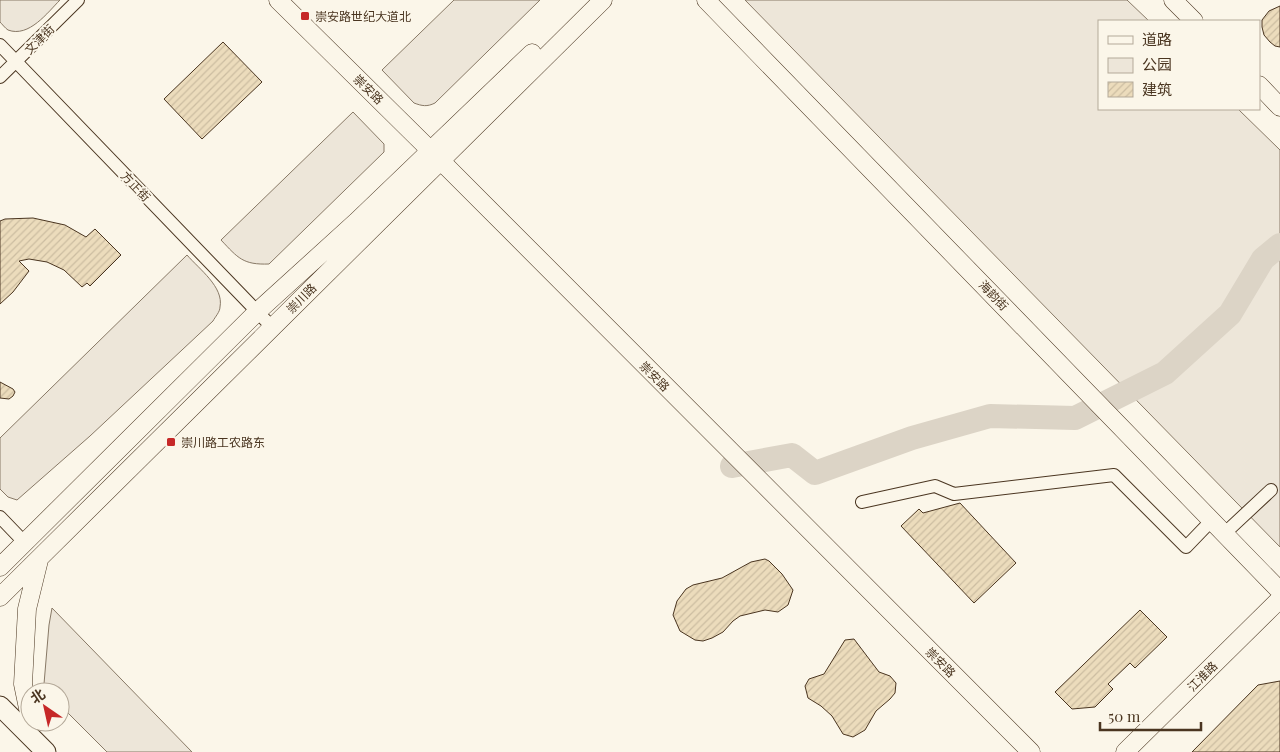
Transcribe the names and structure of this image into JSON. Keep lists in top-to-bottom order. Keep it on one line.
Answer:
{"streets":{"street":["文津街","崇安路","方正街","海韵街","崇川路","江淮路"]},"crossings":[["文津街","方正街"],["崇安路","崇川路"],["方正街","崇川路"]],"places":{"transit":["崇安路世纪大道北","崇川路工农路东"]},"legend":["道路","公园","建筑"],"scale_bar":"50 m","north":"top left"}
